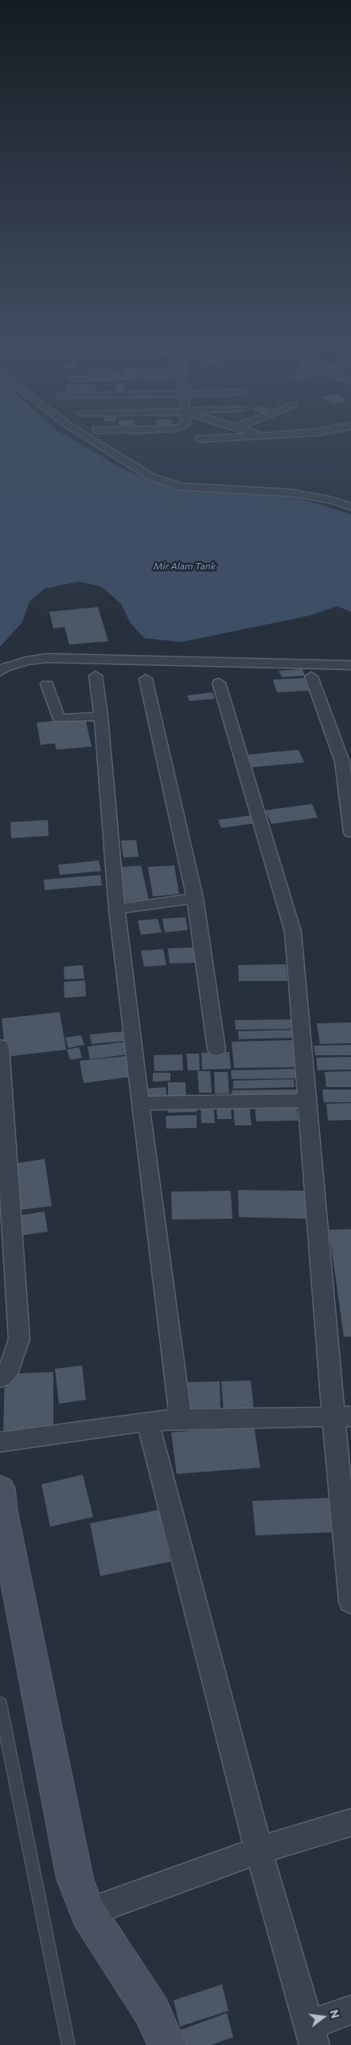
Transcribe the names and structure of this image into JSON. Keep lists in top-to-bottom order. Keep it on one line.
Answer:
{"water":["Mir Alam Tank"],"north":"right"}
